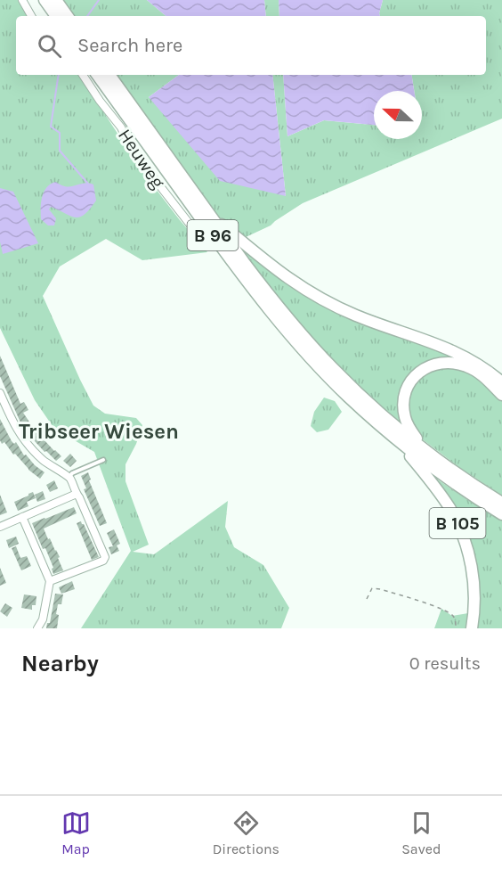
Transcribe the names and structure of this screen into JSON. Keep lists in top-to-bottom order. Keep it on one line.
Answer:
{"streets":{"highway":["B 96","B 105"],"street":["Heuweg"]},"crossings":[["B 96","B 105"]],"districts":["Tribseer Wiesen"],"north":"left","page":{"search":"Search here","heading":["Nearby","0 results"],"nav":["Map","Directions","Saved"]}}
